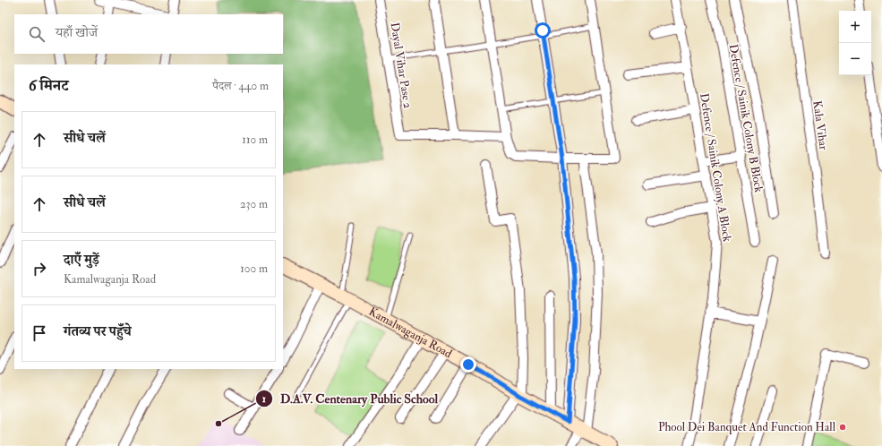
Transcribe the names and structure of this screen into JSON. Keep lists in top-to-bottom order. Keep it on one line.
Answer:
{"streets":{"main road":["Kamalwaganja Road"],"street":["Dayal Vihar Pase 2","Defence / Sainik Colony B Block","Kala Vihar","Defence / Sainik Colony A Block"]},"places":["D.A.V. Centenary Public School","Phool Dei Banquet And Function Hall"],"page":{"map_buttons":["+","−"],"search":"यहाँ खोजें","heading":["6 मिनट","पैदल · 440 m"],"list":[["सीधे चलें","110 m"],["सीधे चलें","230 m"],["दाएँ मुड़ें","Kamalwaganja Road","100 m"],"गंतव्य पर पहुँचे"]}}
